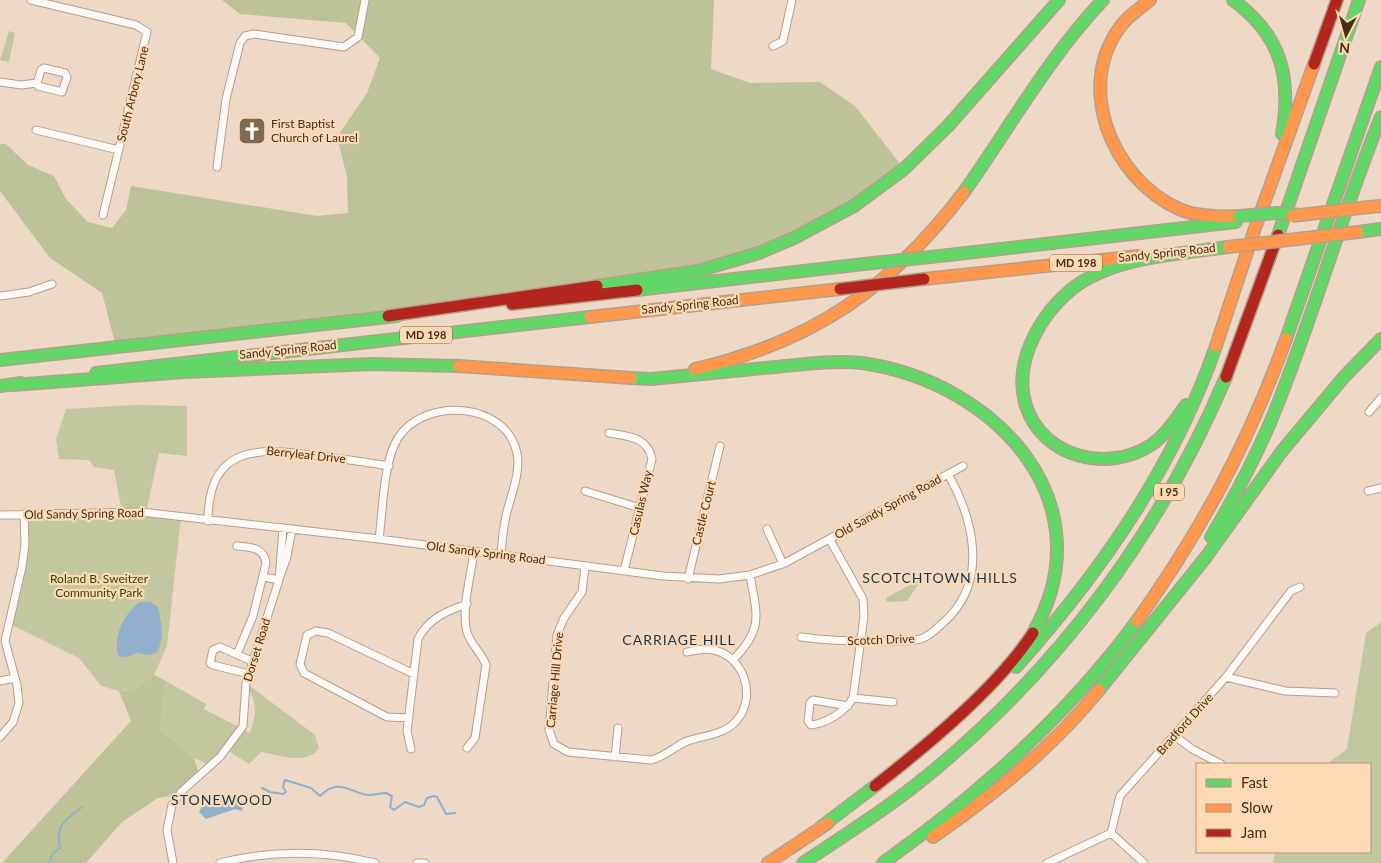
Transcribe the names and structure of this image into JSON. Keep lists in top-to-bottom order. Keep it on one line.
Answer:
{"streets":{"main road":["Sandy Spring Road","MD 198","I 95"],"street":["South Arbory Lane","Berryleaf Drive","Casulas Way","Old Sandy Spring Road","Castle Court","Scotch Drive","Dorset Road","Carriage Hill Drive","Bradford Drive"]},"crossings":[["Berryleaf Drive","Old Sandy Spring Road"],["Casulas Way","Old Sandy Spring Road"],["Old Sandy Spring Road","Castle Court"],["Old Sandy Spring Road","Scotch Drive"],["Old Sandy Spring Road","Dorset Road"],["Old Sandy Spring Road","Carriage Hill Drive"]],"districts":["SCOTCHTOWN HILLS","CARRIAGE HILL","STONEWOOD"],"parks":["Roland B. Sweitzer Community Park"],"places":{"church":["First Baptist Church of Laurel"]},"legend":["Fast","Slow","Jam"],"north":"bottom"}
